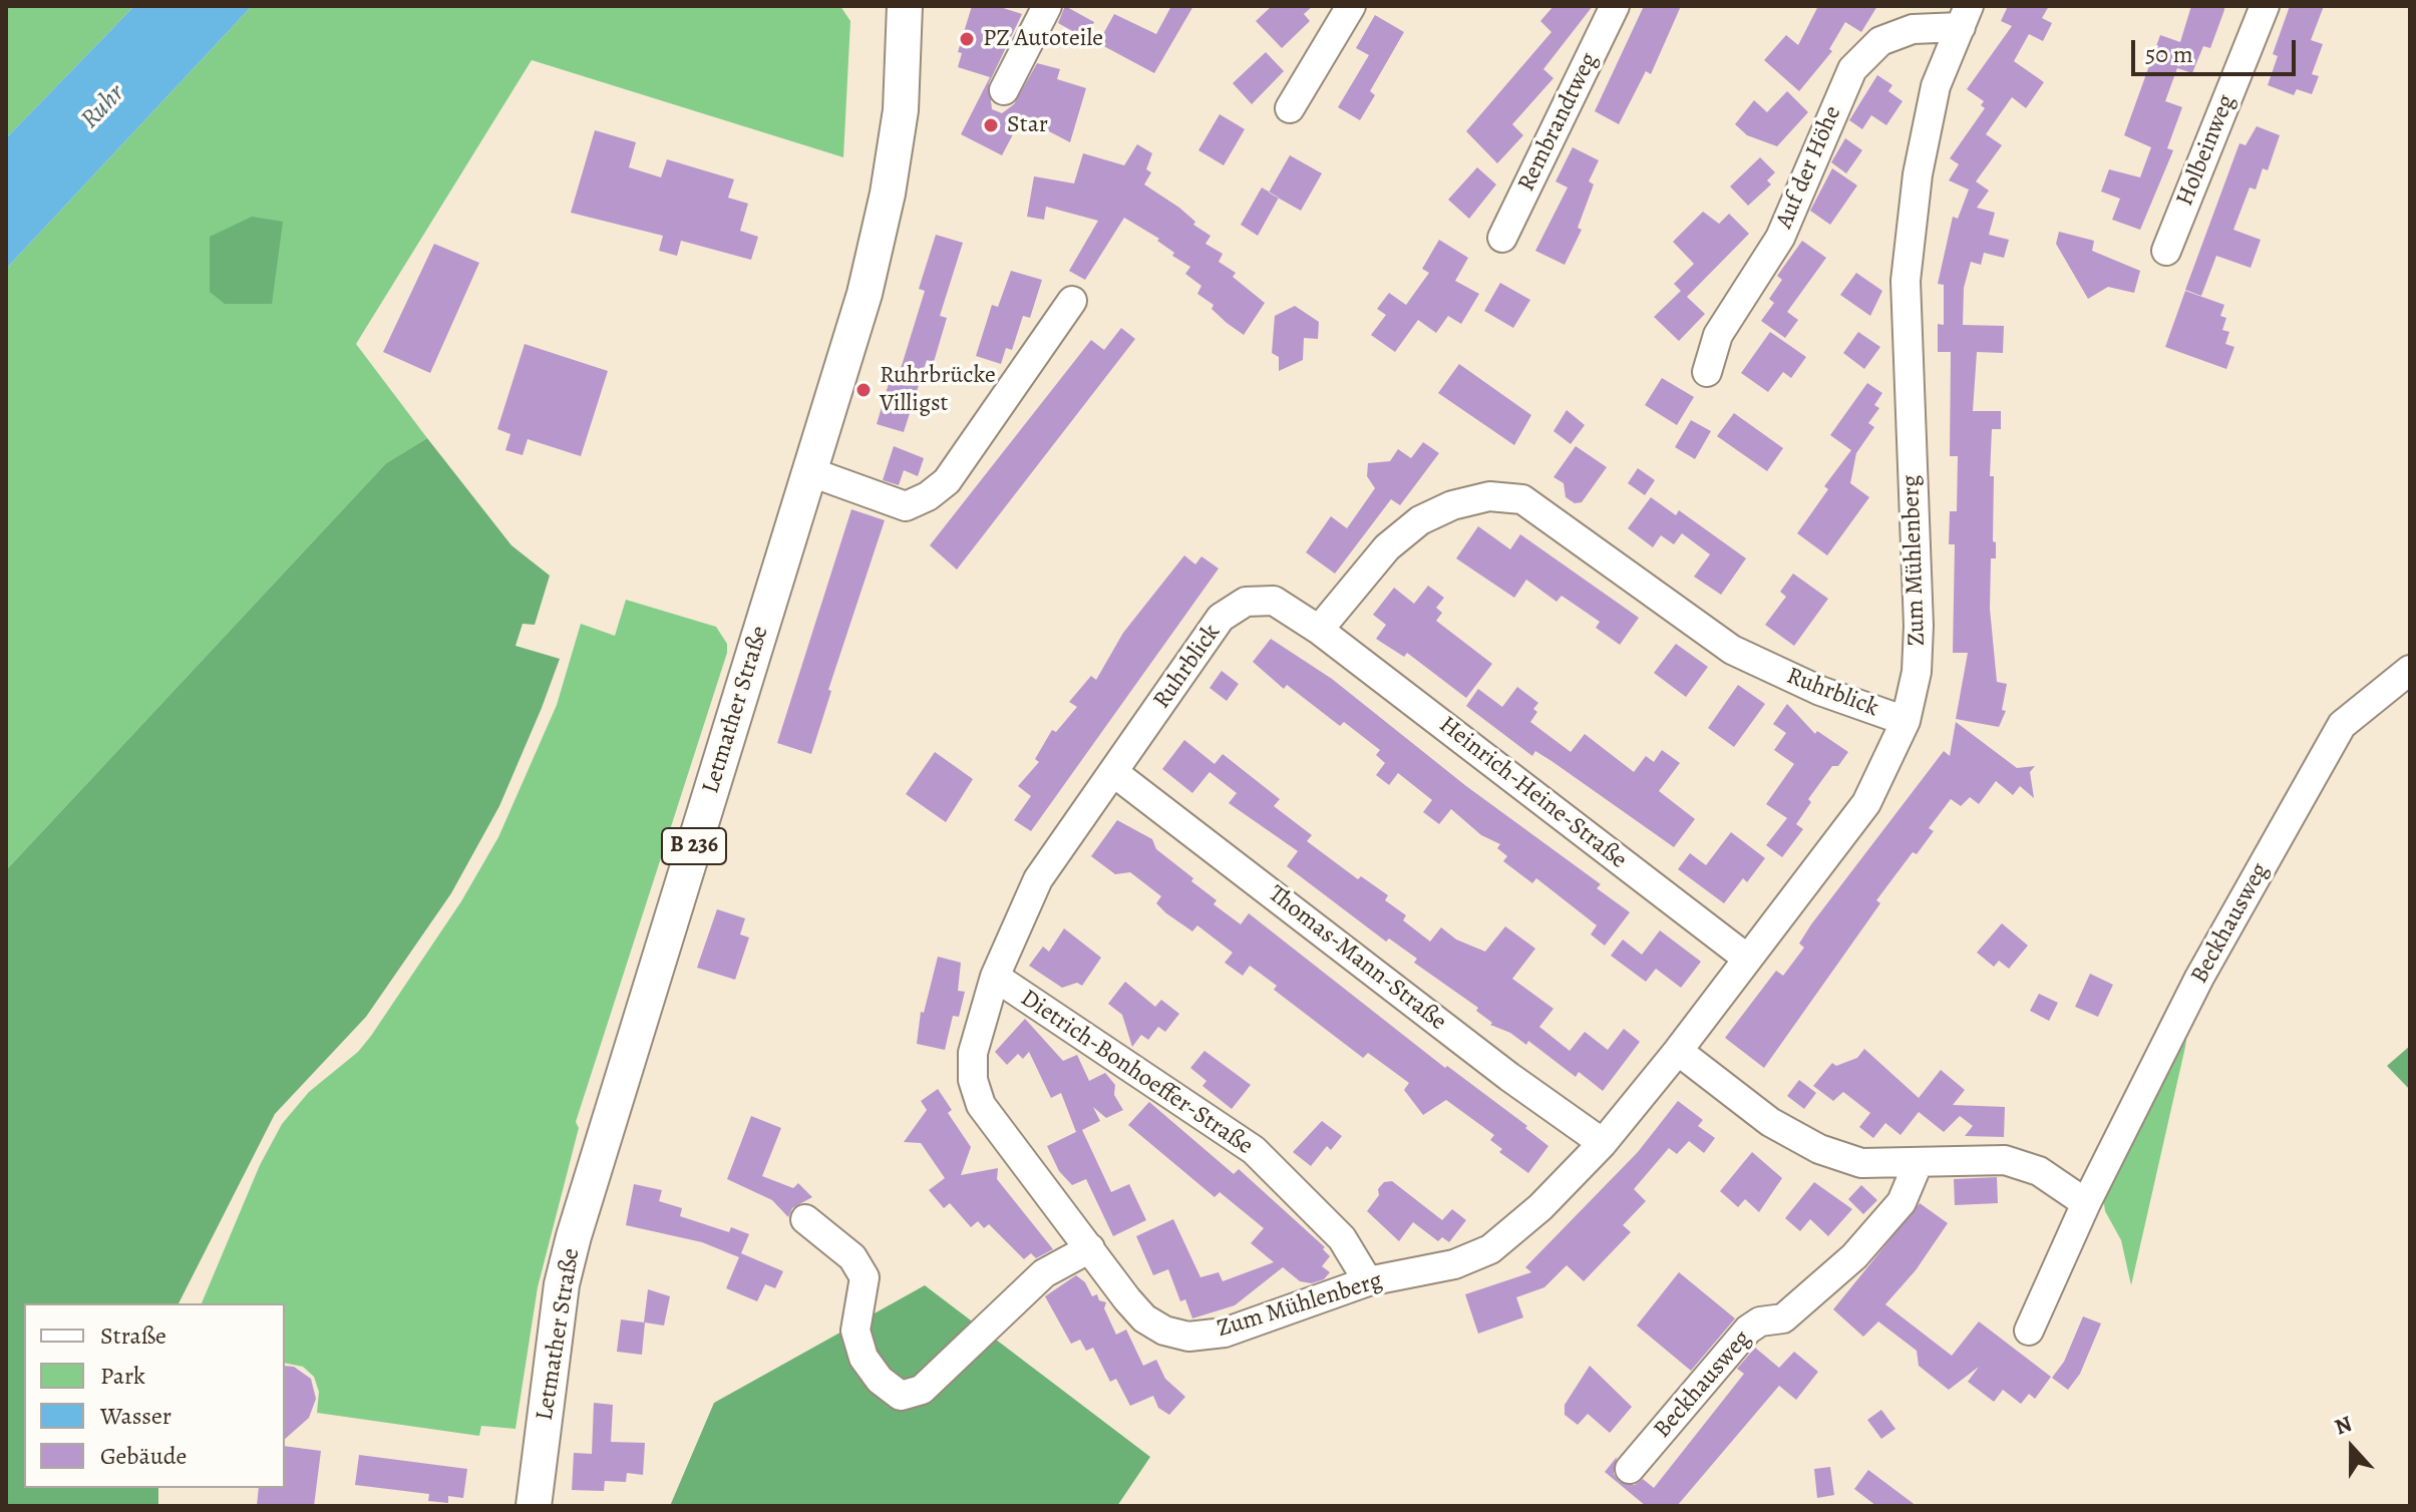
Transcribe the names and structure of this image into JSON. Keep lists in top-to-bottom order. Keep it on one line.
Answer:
{"streets":{"main road":["Letmather Straße","B 236"],"street":["Rembrandtweg","Holbeinweg","Auf der Höhe","Zum Mühlenberg","Ruhrblick","Heinrich-Heine-Straße","Beckhausweg","Thomas-Mann-Straße","Dietrich-Bonhoeffer-Straße"]},"crossings":[["Auf der Höhe","Zum Mühlenberg"],["Zum Mühlenberg","Ruhrblick"],["Zum Mühlenberg","Heinrich-Heine-Straße"],["Zum Mühlenberg","Thomas-Mann-Straße"],["Zum Mühlenberg","Dietrich-Bonhoeffer-Straße"],["Ruhrblick","Heinrich-Heine-Straße"],["Ruhrblick","Thomas-Mann-Straße"],["Ruhrblick","Dietrich-Bonhoeffer-Straße"],["Letmather Straße","B 236"]],"water":["Ruhr"],"places":["PZ Autoteile","Star","Ruhrbrücke Villigst"],"legend":["Straße","Park","Wasser","Gebäude"],"scale_bar":"50 m","north":"top"}
